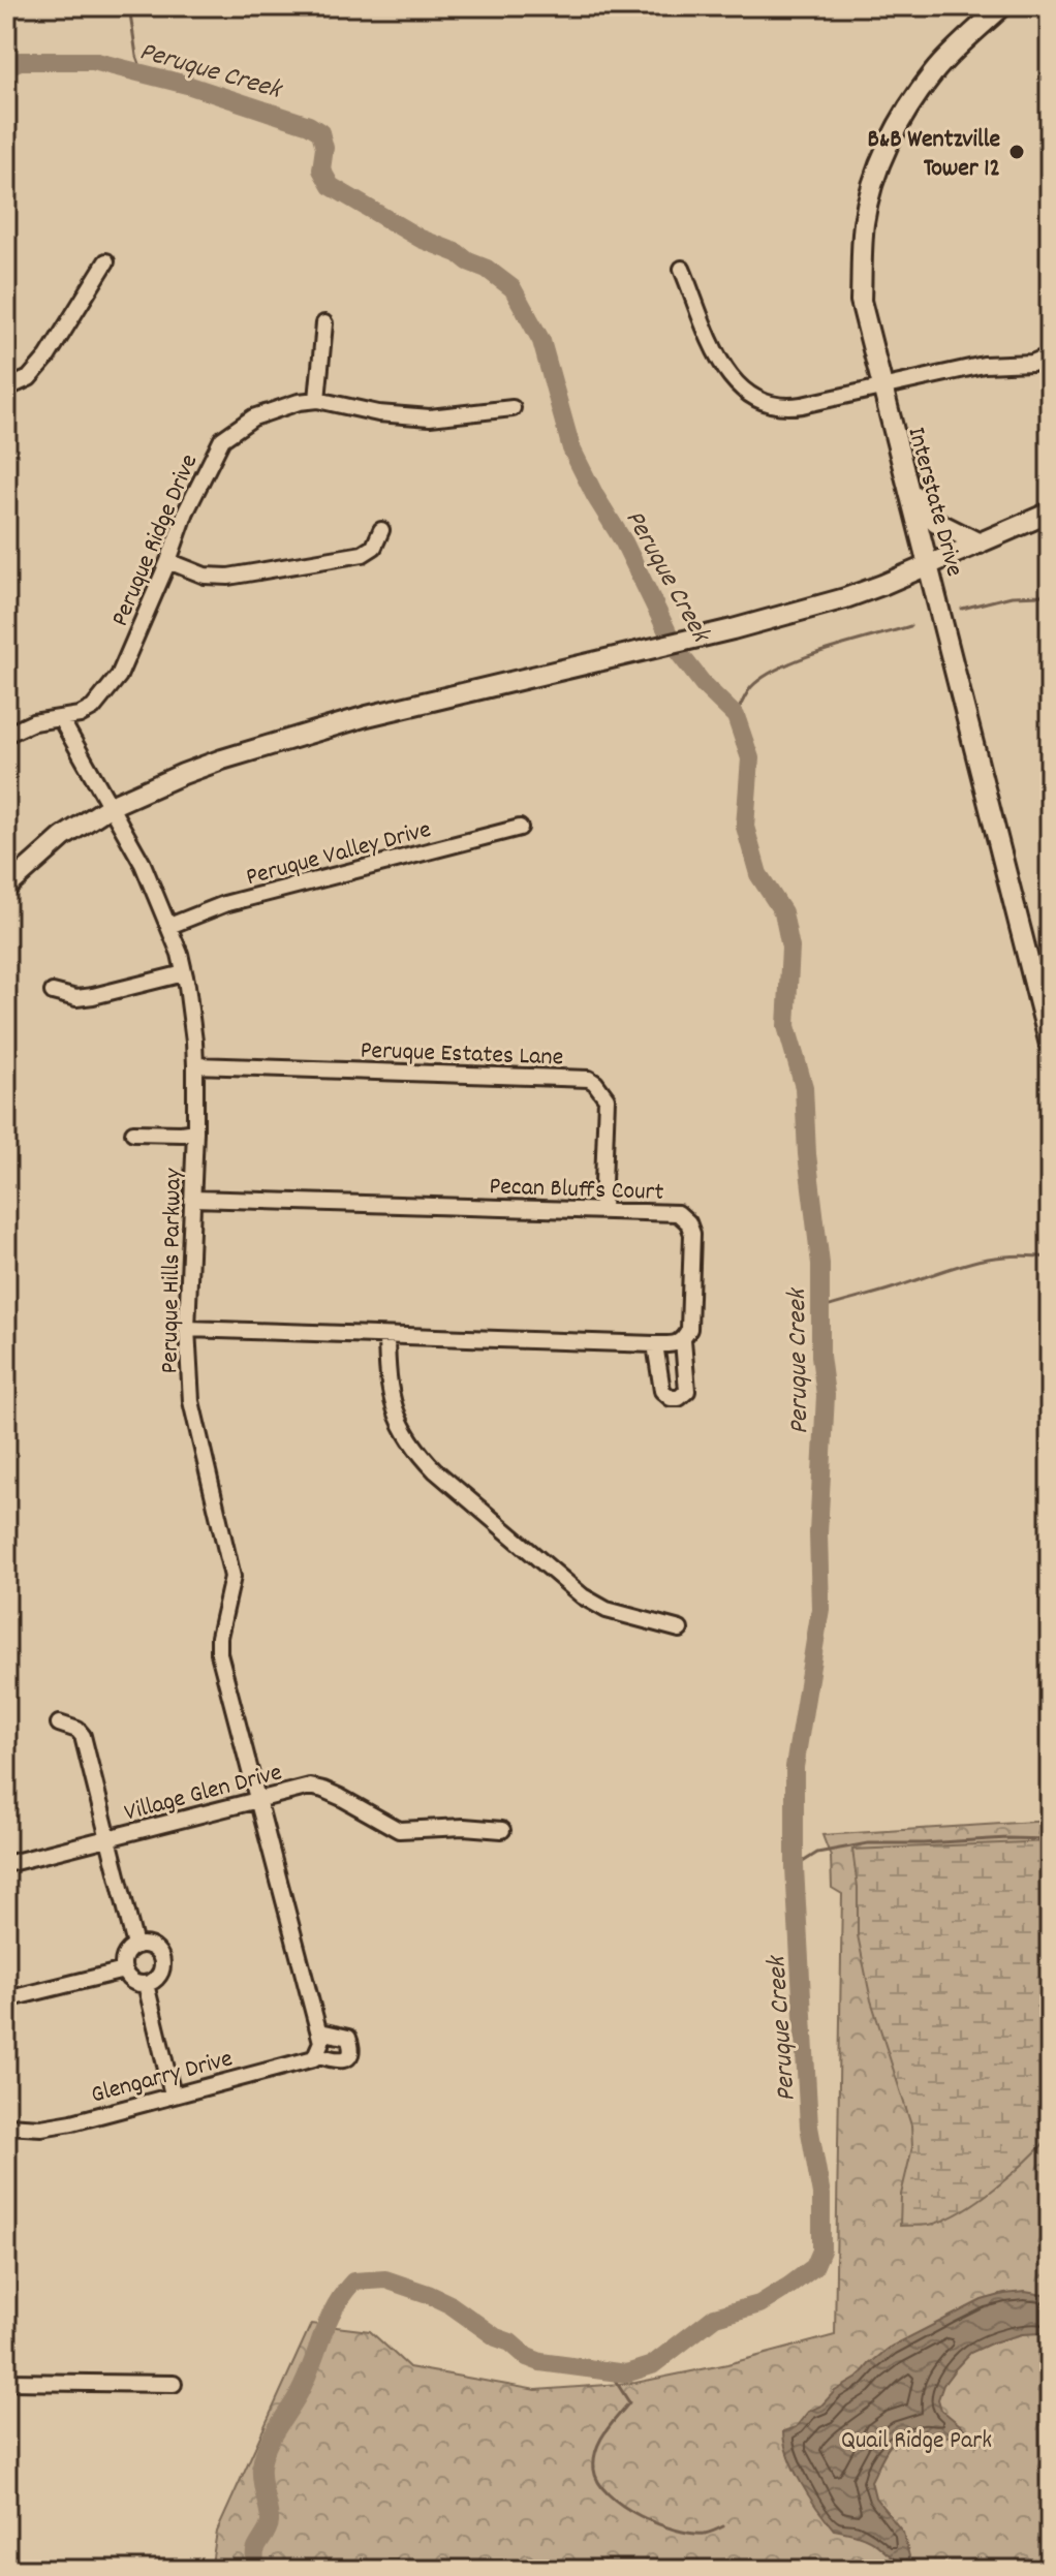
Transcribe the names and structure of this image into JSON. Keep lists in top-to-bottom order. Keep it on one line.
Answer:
{"streets":{"main road":["Interstate Drive"],"street":["Peruque Ridge Drive","Peruque Valley Drive","Peruque Estates Lane","Pecan Bluffs Court","Peruque Hills Parkway","Village Glen Drive","Glengarry Drive"]},"crossings":[["Peruque Ridge Drive","Peruque Hills Parkway"],["Peruque Valley Drive","Peruque Hills Parkway"],["Peruque Estates Lane","Pecan Bluffs Court"],["Peruque Estates Lane","Peruque Hills Parkway"],["Pecan Bluffs Court","Peruque Hills Parkway"],["Peruque Hills Parkway","Village Glen Drive"],["Peruque Hills Parkway","Glengarry Drive"]],"water":["Peruque Creek"],"parks":["Quail Ridge Park"],"places":["B&B Wentzville Tower 12"]}
